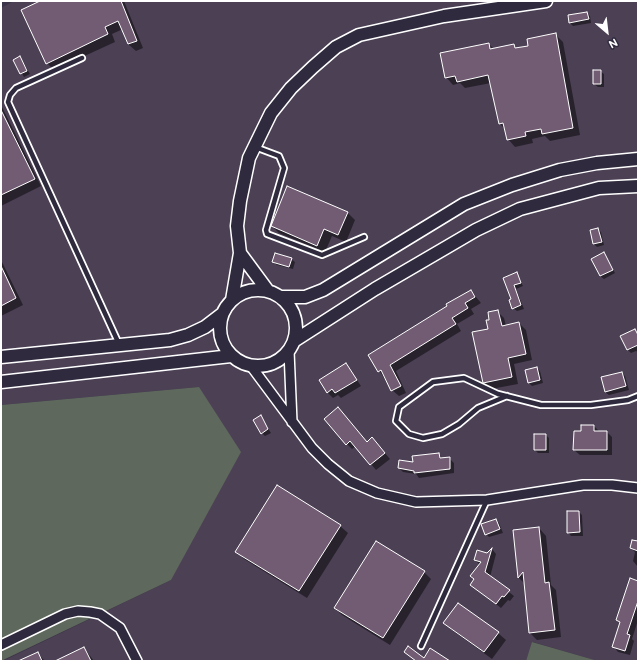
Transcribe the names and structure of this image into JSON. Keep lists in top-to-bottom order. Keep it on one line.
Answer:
{"north":"bottom right"}
